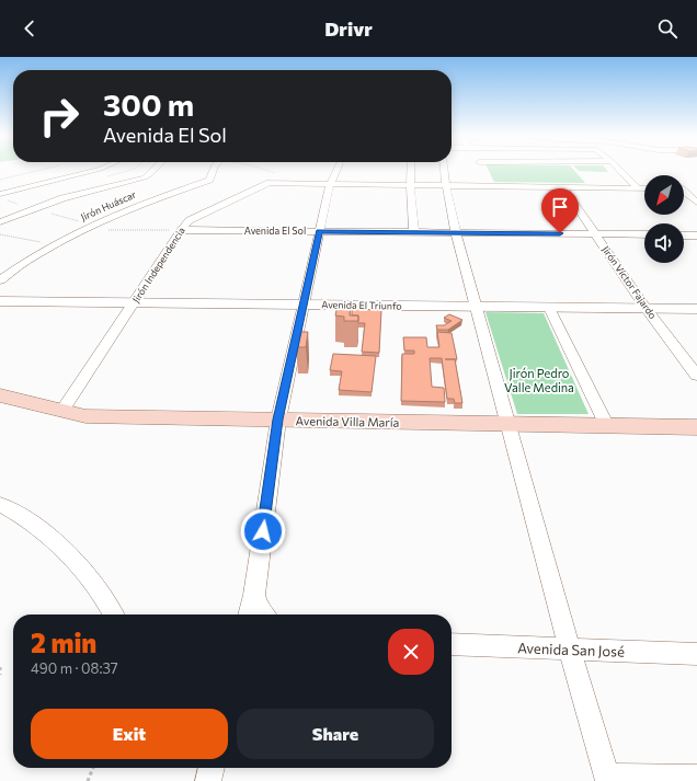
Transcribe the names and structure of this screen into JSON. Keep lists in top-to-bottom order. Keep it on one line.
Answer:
{"streets":{"main road":["Avenida Villa María"],"street":["Jirón Huáscar","Avenida El Sol","Jirón Independencia","Jirón Víctor Fajardo","Avenida El Triunfo","Avenida San José"]},"crossings":[["Avenida El Sol","Jirón Independencia"],["Avenida El Sol","Jirón Víctor Fajardo"],["Jirón Independencia","Jirón Víctor Fajardo"],["Jirón Independencia","Avenida El Triunfo"],["Jirón Independencia","Avenida Villa María"],["Jirón Víctor Fajardo","Avenida El Triunfo"]],"parks":["Jirón Pedro Valle Medina"],"north":"bottom left","page":{"header":"Drivr","turn":["300 m","Avenida El Sol"],"heading":["2 min","490 m · 08:37"],"buttons":["Exit","Share"]}}
